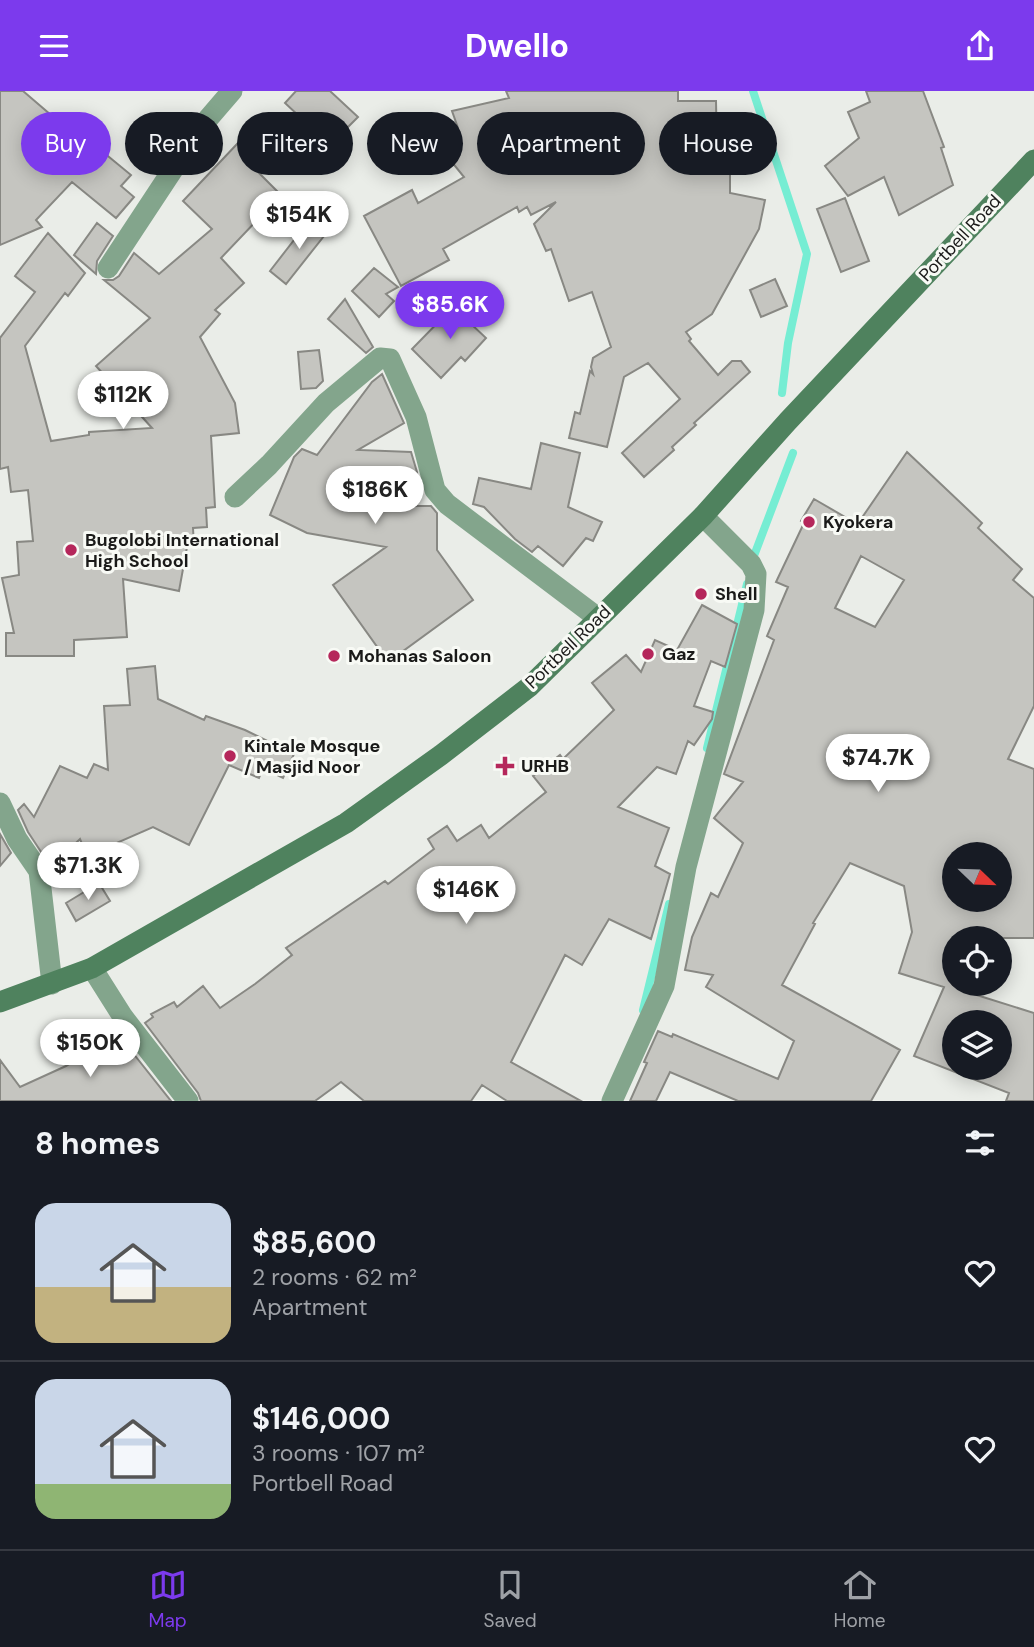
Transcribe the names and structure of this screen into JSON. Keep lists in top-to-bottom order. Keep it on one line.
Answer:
{"streets":{"main road":["Portbell Road"]},"places":{"other":["Kyokera","Bugolobi International High School","Shell","Gaz","Mohanas Saloon","Kintale Mosque / Masjid Noor"],"health":["URHB"]},"north":"bottom right","page":{"header":"Dwello","chip":["Buy","Rent","Filters","New","Apartment","House"],"price":["$154K","$85.6K","$112K","$186K","$74.7K","$71.3K","$146K","$150K"],"heading":"8 homes","list":[{"name":"$85,600","note":"2 rooms · 62 m² · Apartment"},{"name":"$146,000","note":"3 rooms · 107 m² · Portbell Road"}],"tabs":["Map","Saved","Home"]}}
